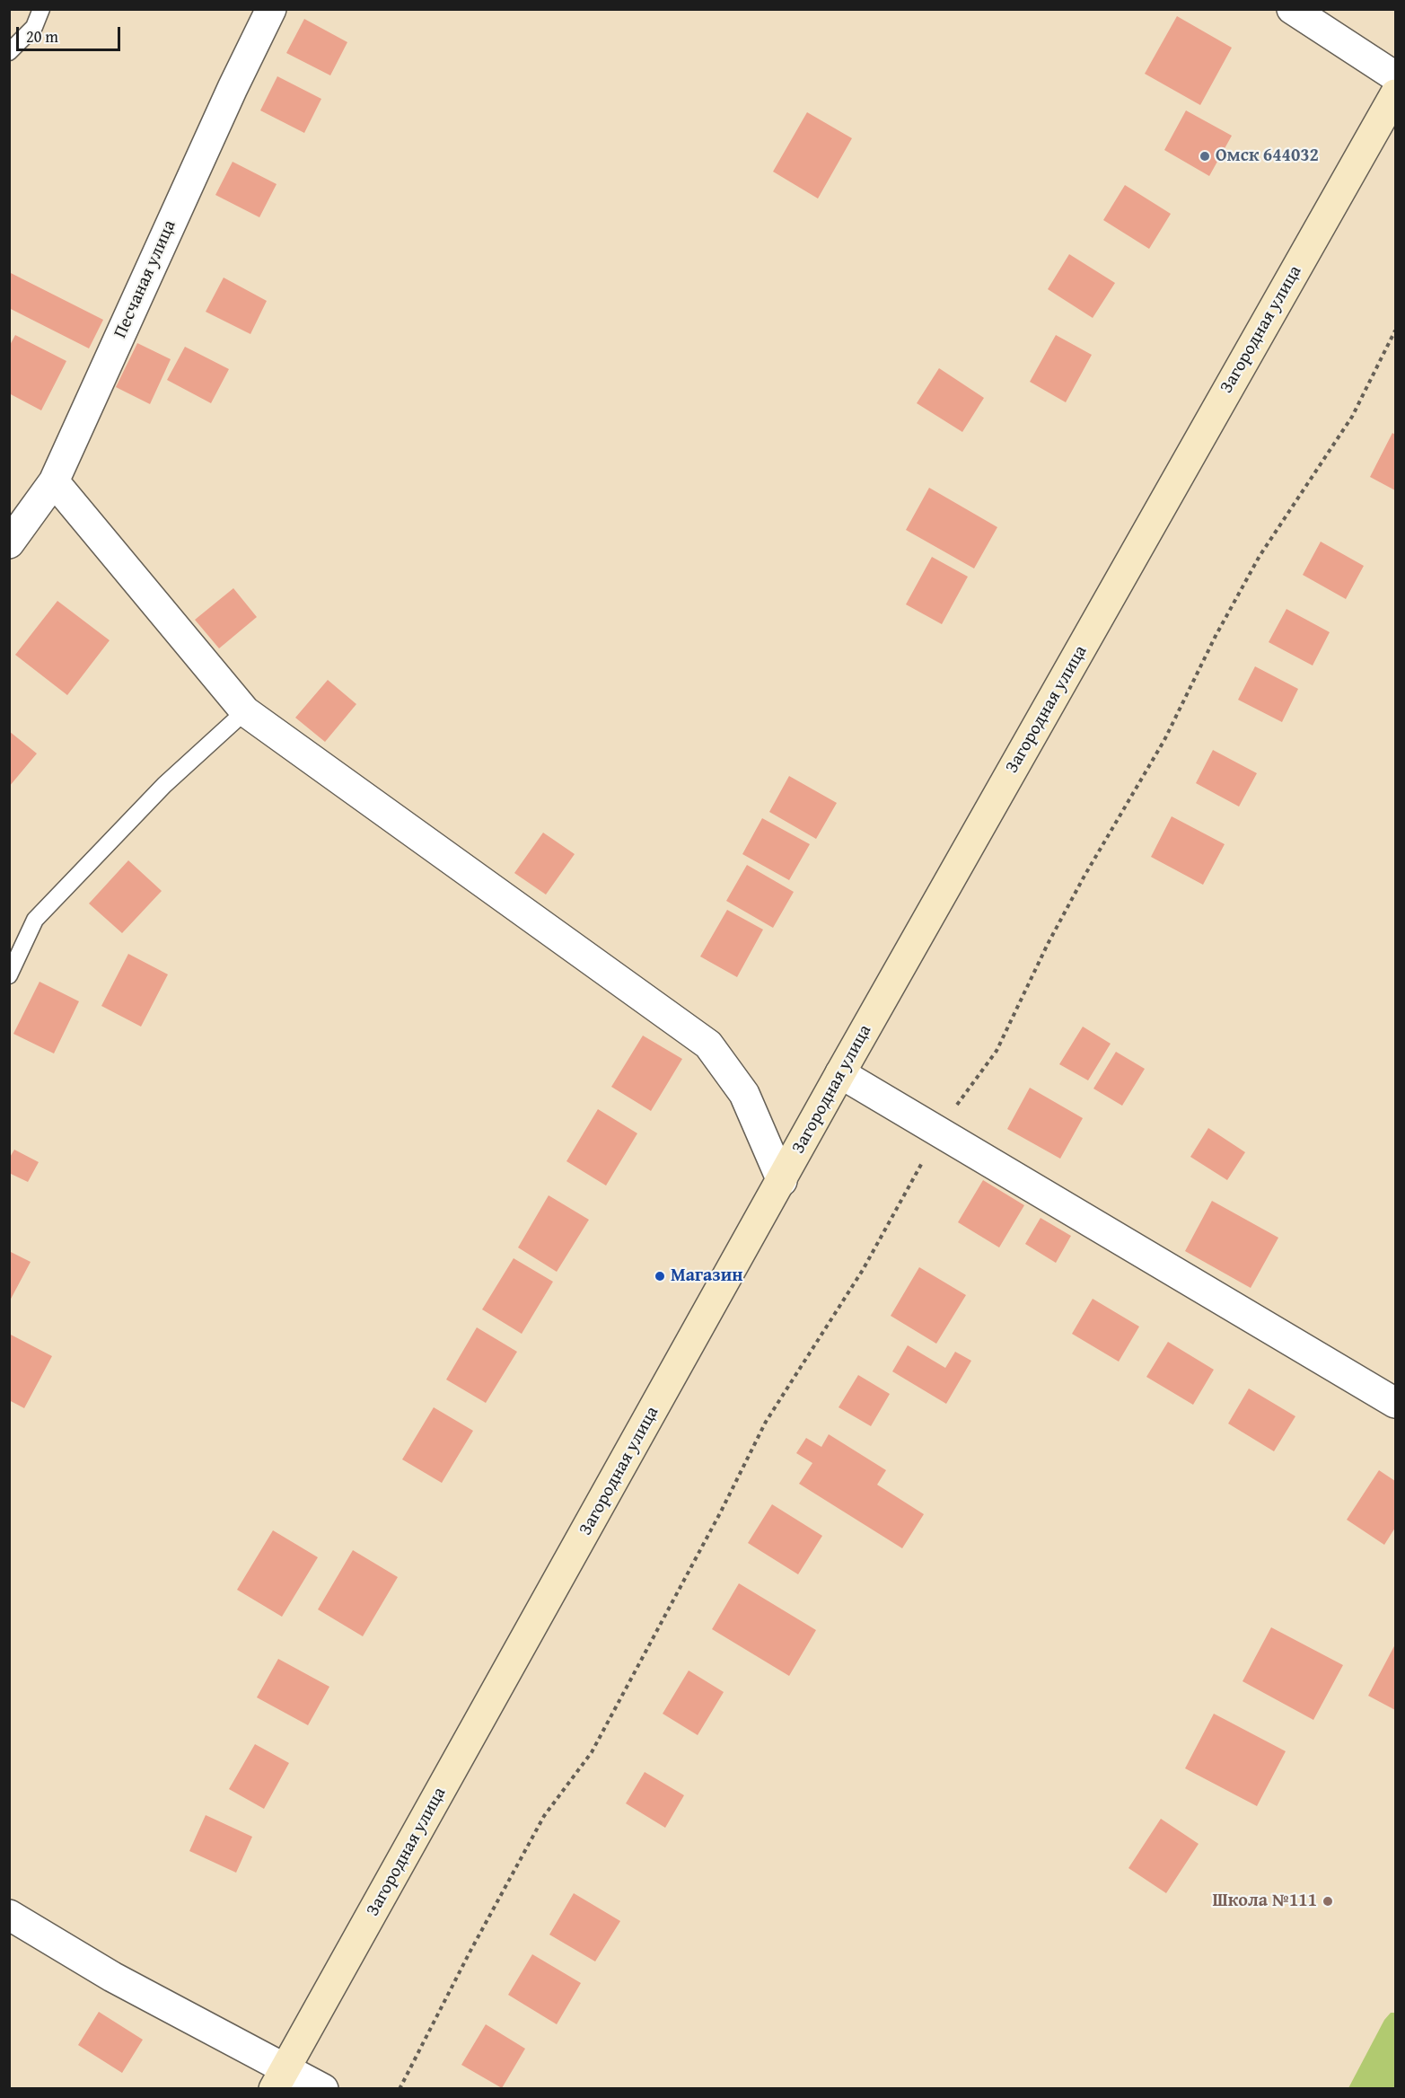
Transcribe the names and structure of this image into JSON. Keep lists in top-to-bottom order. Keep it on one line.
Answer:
{"streets":{"street":["Песчаная улица","Загородная улица"]},"places":["Омск 644032","Магазин","Школа №111"],"scale_bar":"20 m"}
